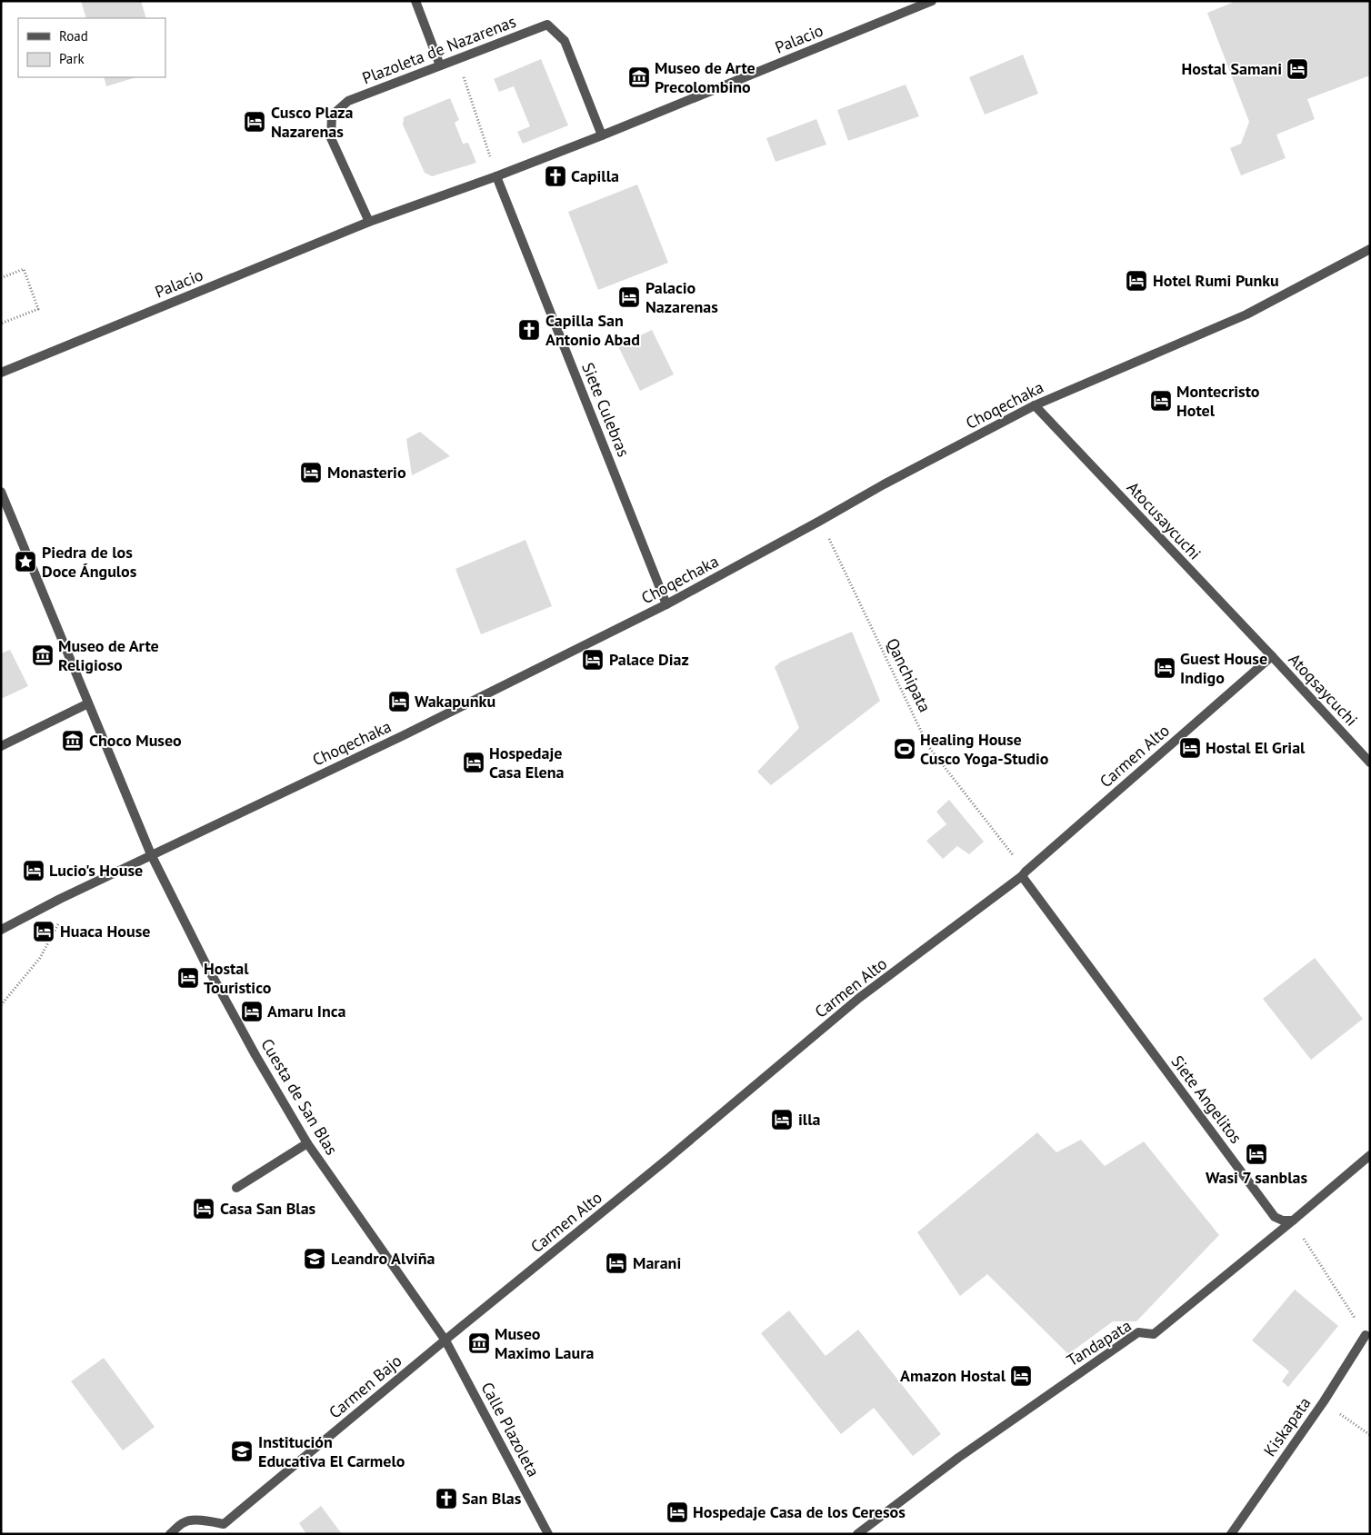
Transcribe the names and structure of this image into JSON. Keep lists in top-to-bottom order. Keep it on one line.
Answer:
{"streets":{"street":["Palacio","Plazoleta de Nazarenas","Choqechaka","Siete Culebras","Atocusaycuchi","Atoqsaycuchi","Carmen Alto","Cuesta de San Blas","Siete Angelitos","Tandapata","Carmen Bajo","Kiskapata","Calle Plazoleta"],"path":["Qanchipata"]},"crossings":[["Palacio","Plazoleta de Nazarenas"],["Choqechaka","Siete Culebras"],["Choqechaka","Atocusaycuchi"],["Choqechaka","Qanchipata"],["Choqechaka","Cuesta de San Blas"],["Atocusaycuchi","Atoqsaycuchi"],["Atocusaycuchi","Carmen Alto"],["Qanchipata","Carmen Alto"],["Qanchipata","Siete Angelitos"],["Atoqsaycuchi","Carmen Alto"],["Carmen Alto","Cuesta de San Blas"],["Carmen Alto","Siete Angelitos"],["Carmen Alto","Carmen Bajo"],["Carmen Alto","Calle Plazoleta"],["Cuesta de San Blas","Carmen Bajo"],["Cuesta de San Blas","Calle Plazoleta"],["Siete Angelitos","Tandapata"],["Carmen Bajo","Calle Plazoleta"]],"places":{"hotel":["Hostal Samani","Cusco Plaza Nazarenas","Hotel Rumi Punku","Palacio Nazarenas","Montecristo Hotel","Monasterio","Palace Diaz","Guest House Indigo","Wakapunku","Hostal El Grial","Hospedaje Casa Elena","Lucio's House","Huaca House","Hostal Touristico","Amaru Inca","illa","Wasi 7 sanblas","Casa San Blas","Marani","Amazon Hostal","Hospedaje Casa de los Ceresos"],"museum":["Museo de Arte Precolombino","Museo de Arte Religioso","Choco Museo","Museo Maximo Laura"],"church":["Capilla","Capilla San Antonio Abad","San Blas"],"place":["Piedra de los Doce Ángulos"],"sports":["Healing House Cusco Yoga-Studio"],"school or university":["Leandro Alviña","Institución Educativa El Carmelo"]},"legend":["Road","Park"]}
